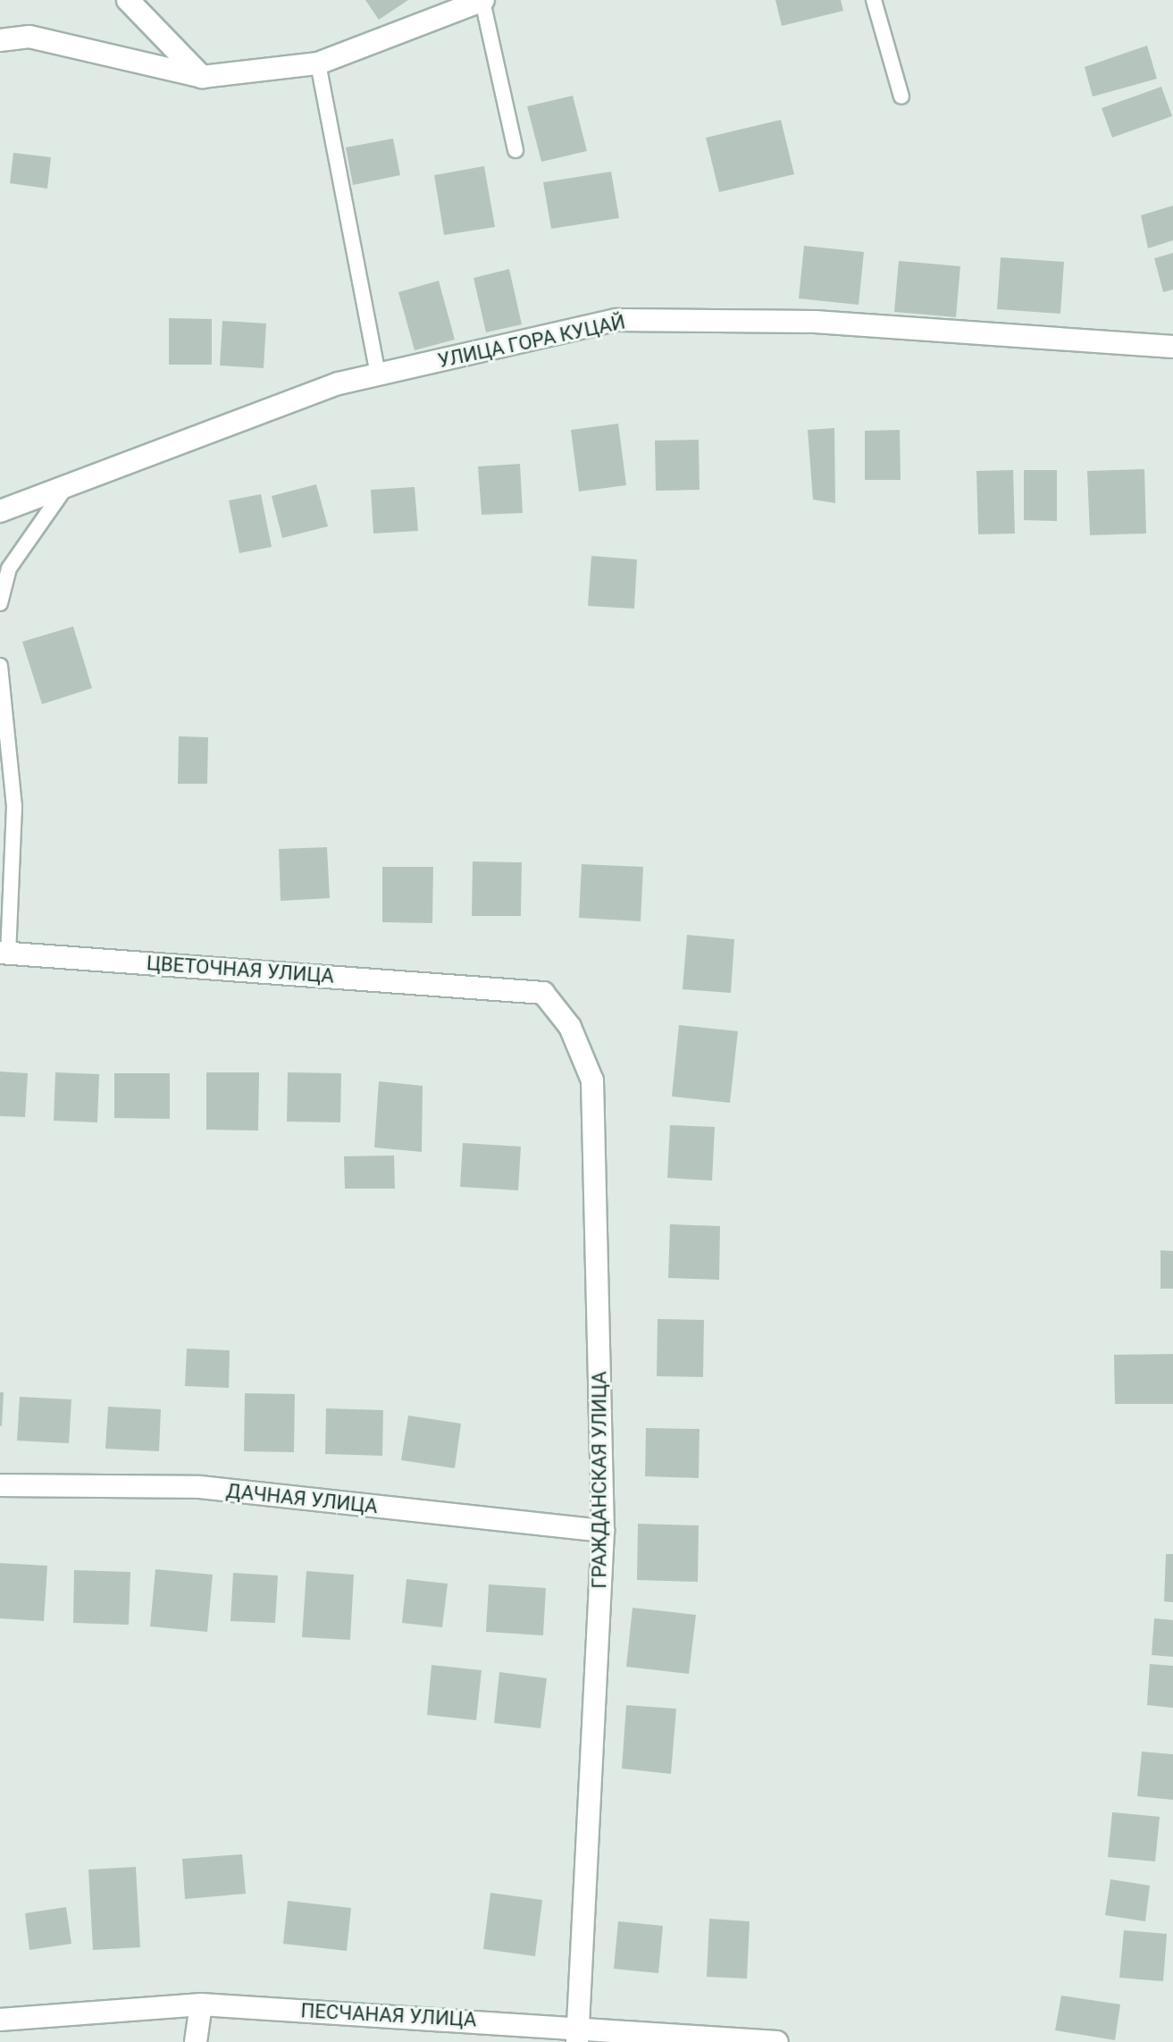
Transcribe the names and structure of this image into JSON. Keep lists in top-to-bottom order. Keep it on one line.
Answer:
{"streets":{"street":["УЛИЦА ГОРА КУЦАЙ","ЦВЕТОЧНАЯ УЛИЦА","ГРАЖДАНСКАЯ УЛИЦА","ДАЧНАЯ УЛИЦА","ПЕСЧАНАЯ УЛИЦА"]},"crossings":[["ЦВЕТОЧНАЯ УЛИЦА","ГРАЖДАНСКАЯ УЛИЦА"],["ГРАЖДАНСКАЯ УЛИЦА","ДАЧНАЯ УЛИЦА"],["ГРАЖДАНСКАЯ УЛИЦА","ПЕСЧАНАЯ УЛИЦА"]]}
